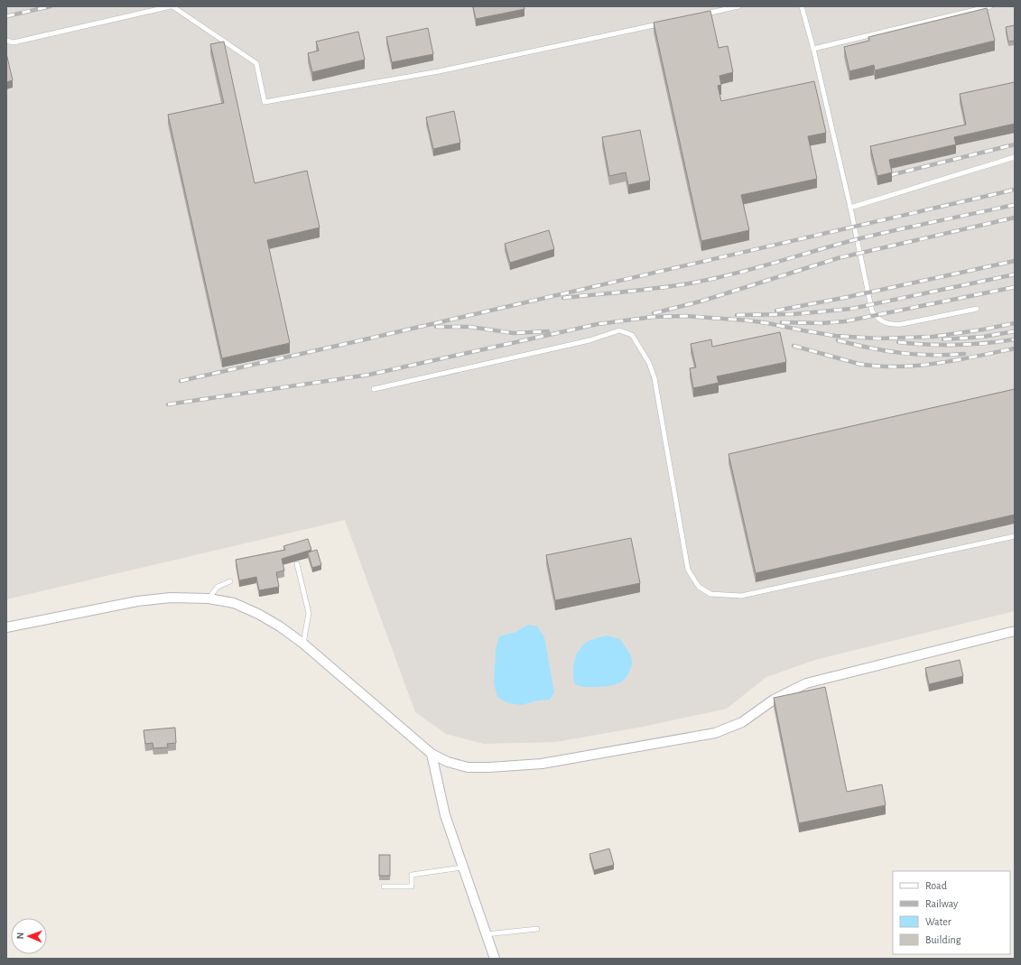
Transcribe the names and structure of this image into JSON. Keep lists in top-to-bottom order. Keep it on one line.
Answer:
{"legend":["Road","Railway","Water","Building"],"north":"left"}
